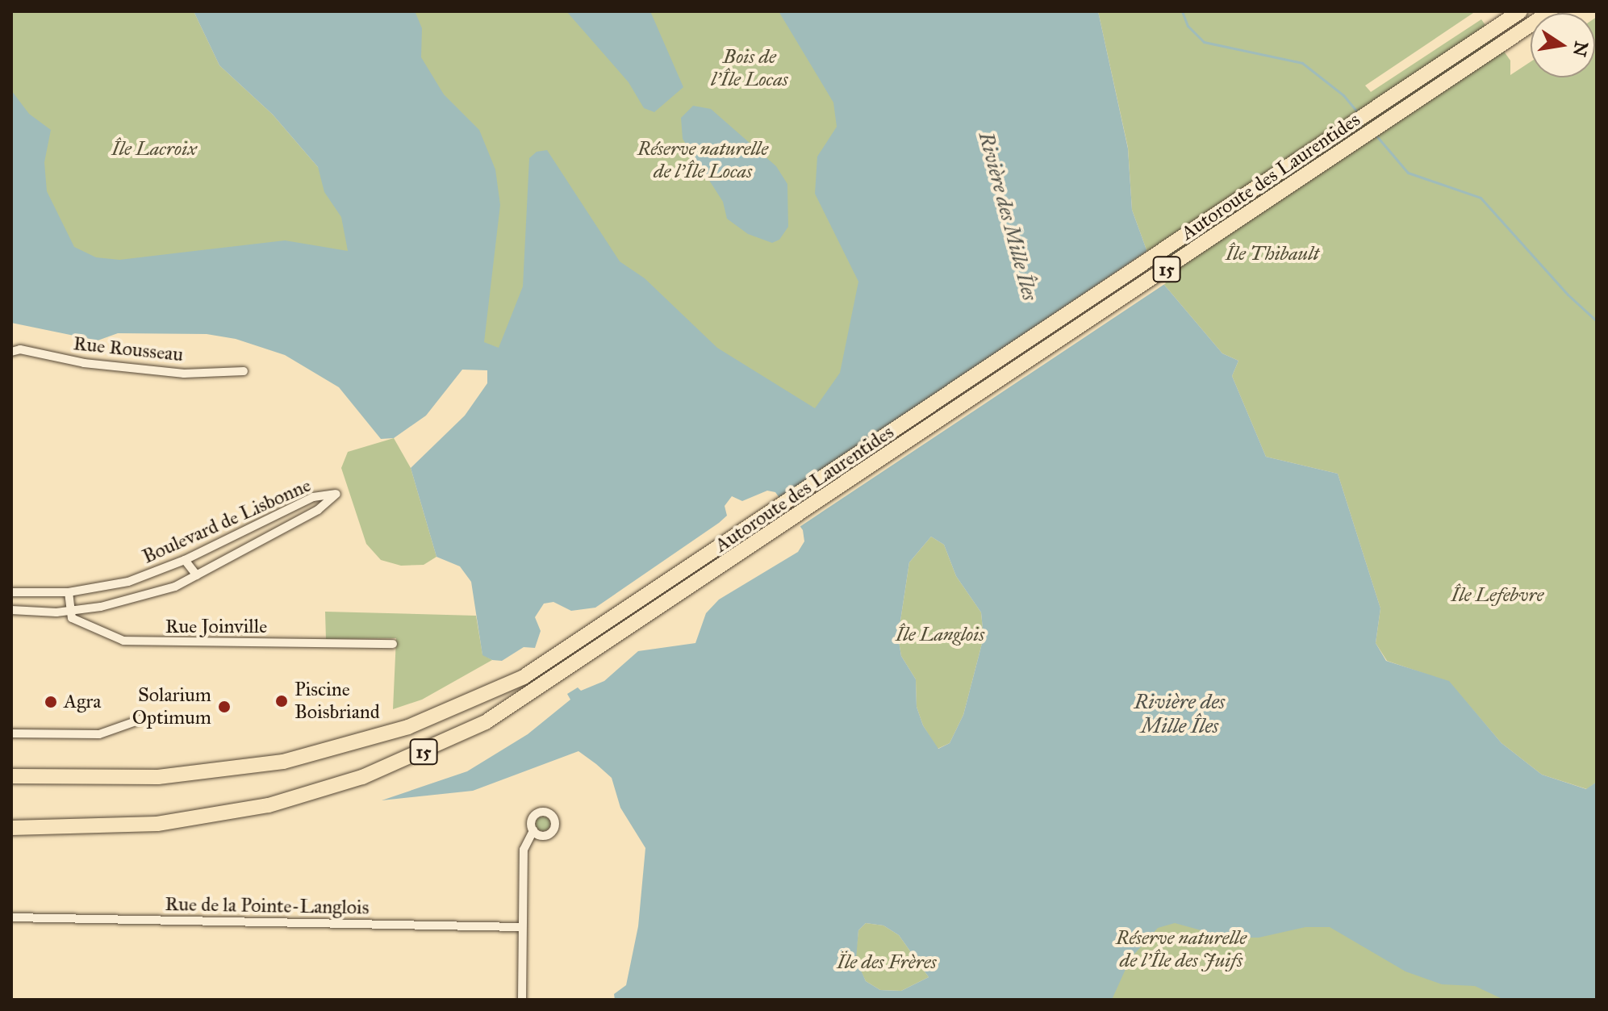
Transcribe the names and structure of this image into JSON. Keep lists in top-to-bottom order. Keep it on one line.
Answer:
{"streets":{"highway":["Autoroute des Laurentides","15"],"street":["Rue Rousseau","Boulevard de Lisbonne","Rue Joinville","Rue de la Pointe-Langlois"]},"crossings":[["Boulevard de Lisbonne","Rue Joinville"]],"water":["Rivière des Mille Îles"],"parks":["Bois de l'Île Locas","Île Lacroix","Réserve naturelle de l'Île Locas","Île Thibault","Île Lefebvre","Île Langlois","Réserve naturelle de l'Île des Juifs","Ïle des Frères"],"places":["Piscine Boisbriand","Agra","Solarium Optimum"],"north":"right"}
